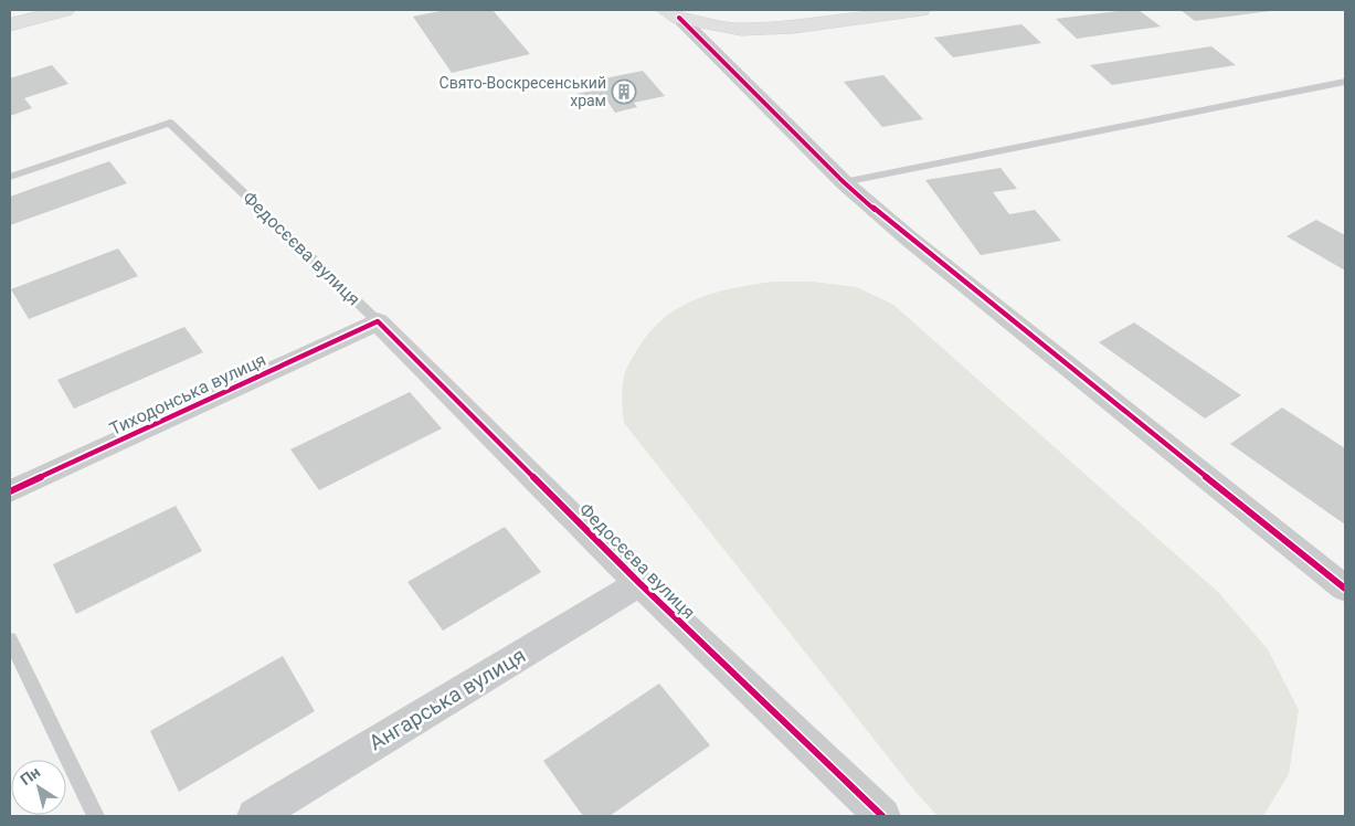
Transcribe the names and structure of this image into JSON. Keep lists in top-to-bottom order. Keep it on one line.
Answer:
{"streets":{"street":["Федосєєва вулиця","Тиходонська вулиця","Ангарська вулиця"]},"crossings":[["Федосєєва вулиця","Тиходонська вулиця"],["Федосєєва вулиця","Ангарська вулиця"]],"places":{"building":["Свято-Воскресенський храм"]},"north":"top left"}
